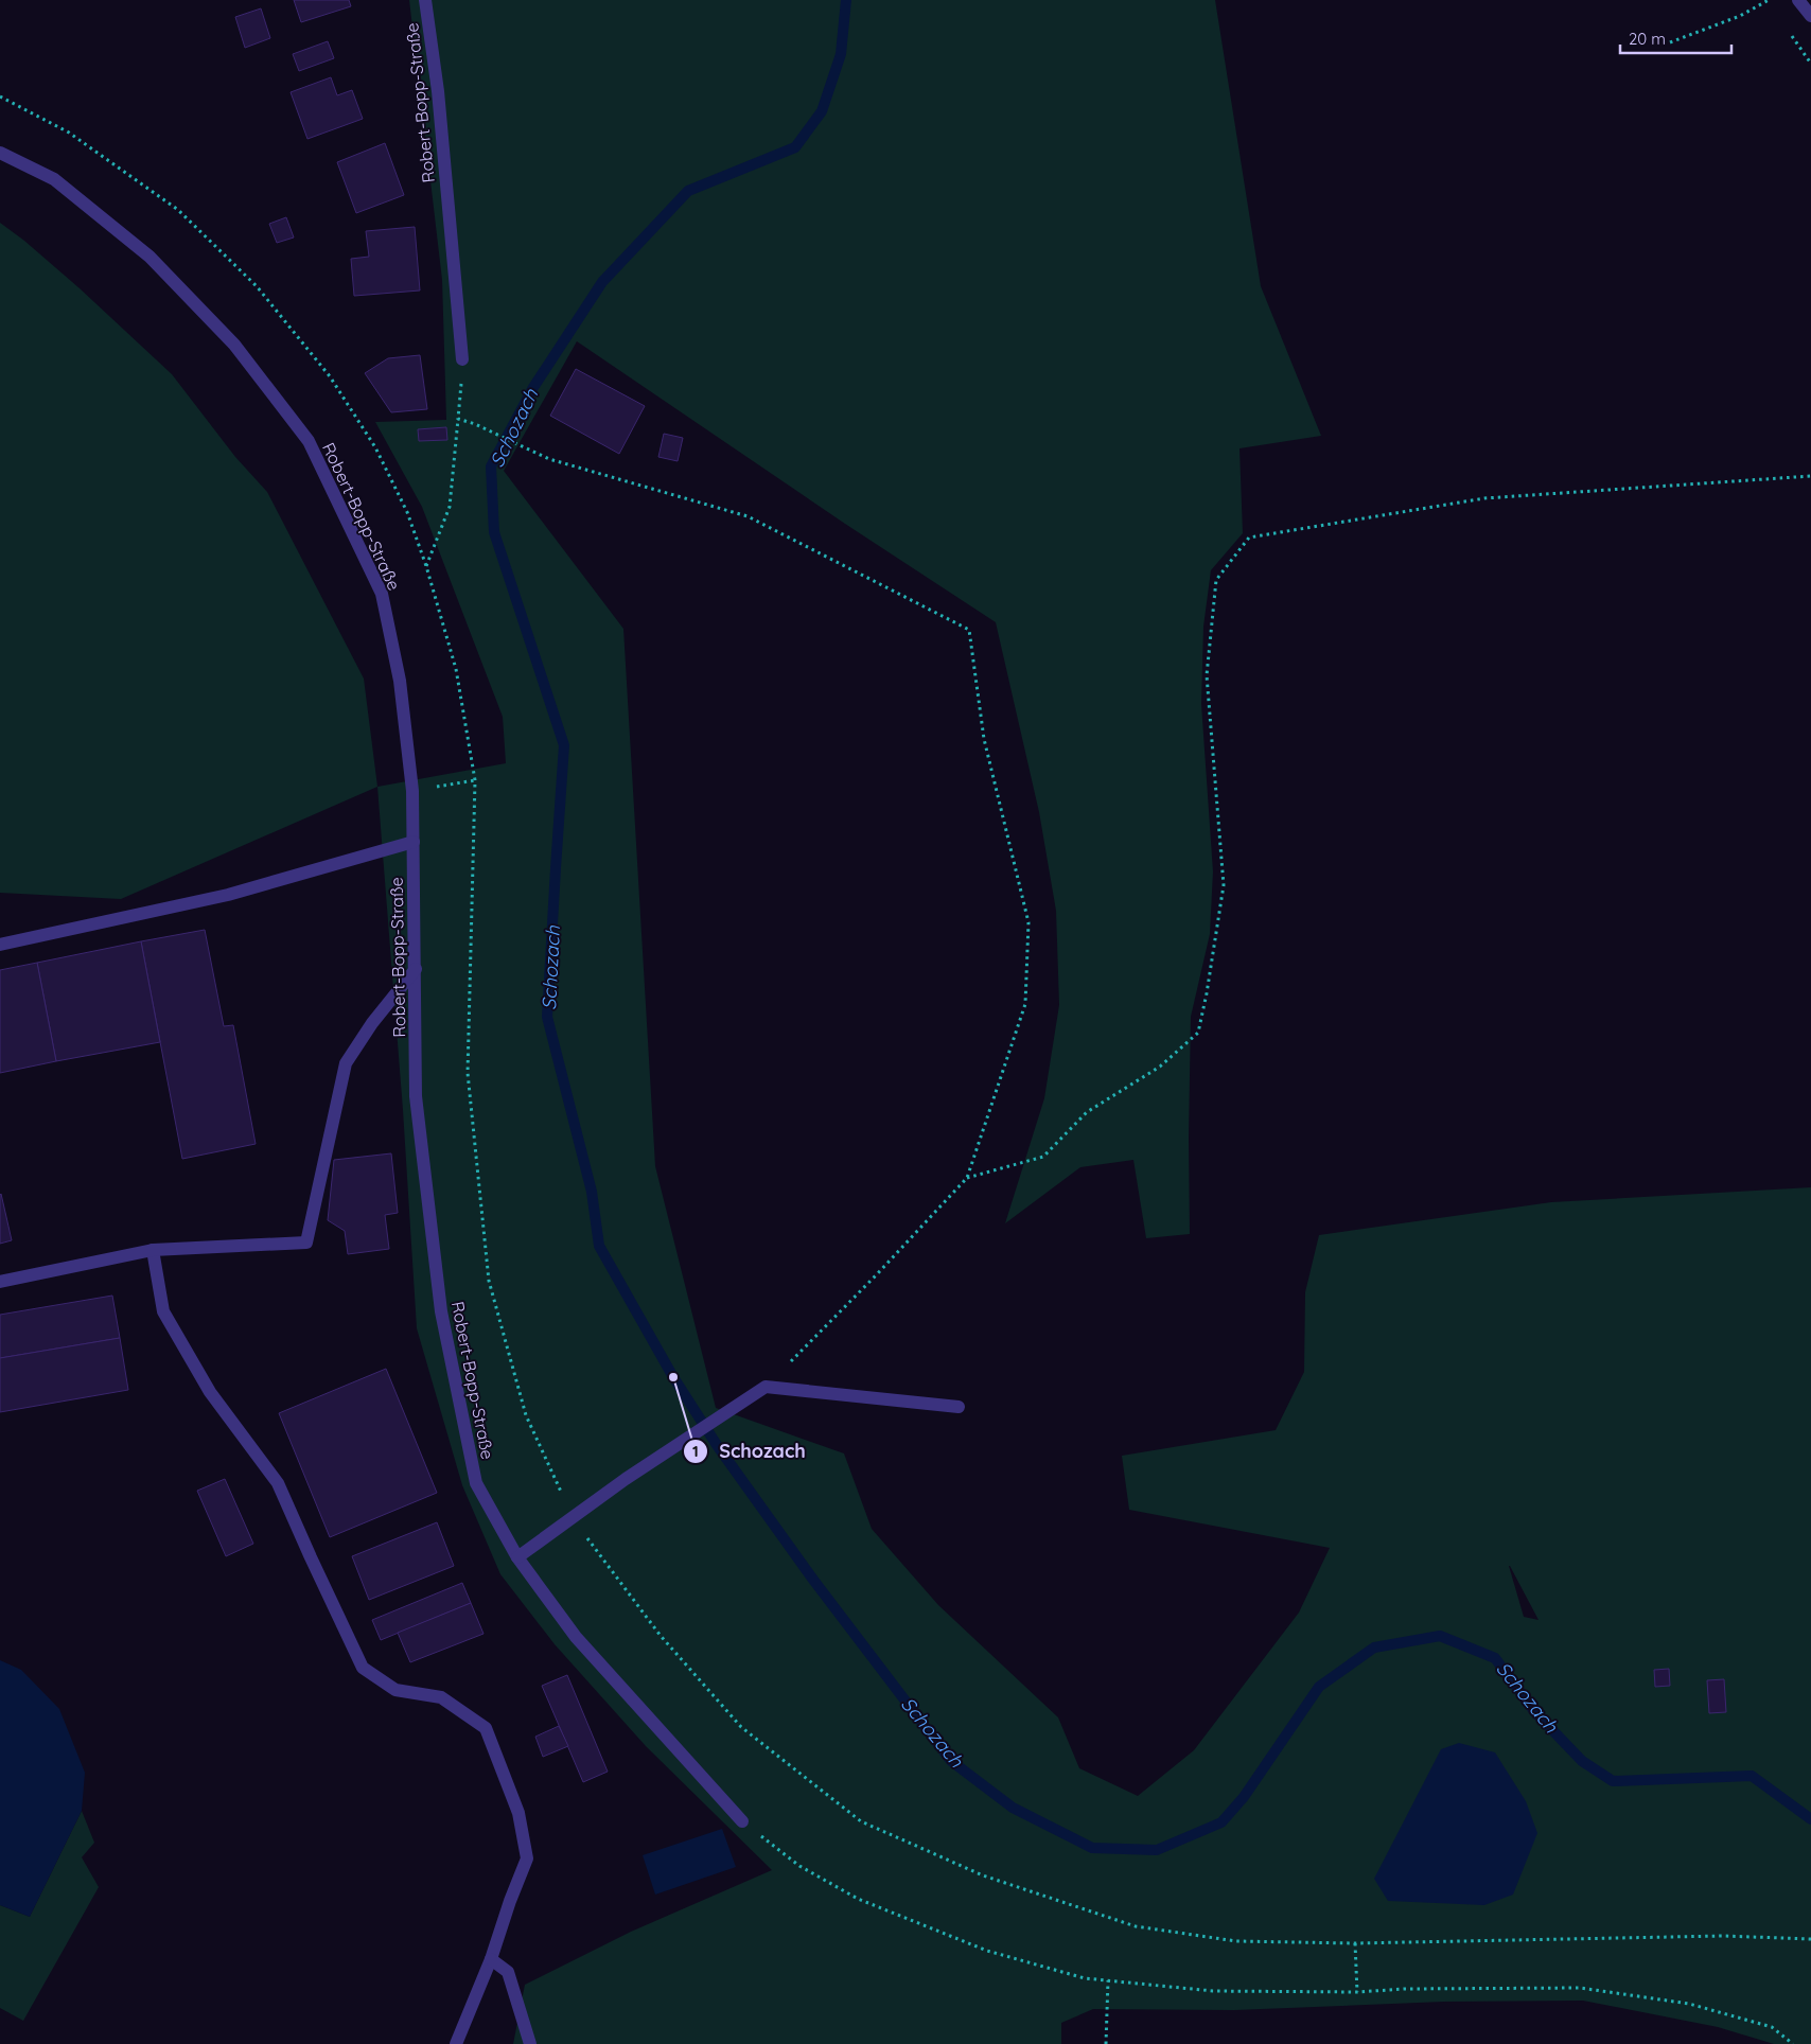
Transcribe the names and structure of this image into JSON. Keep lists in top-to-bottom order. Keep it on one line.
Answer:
{"streets":{"street":["Robert-Bopp-Straße"]},"water":["Schozach"],"places":["Schozach"],"scale_bar":"20 m"}
